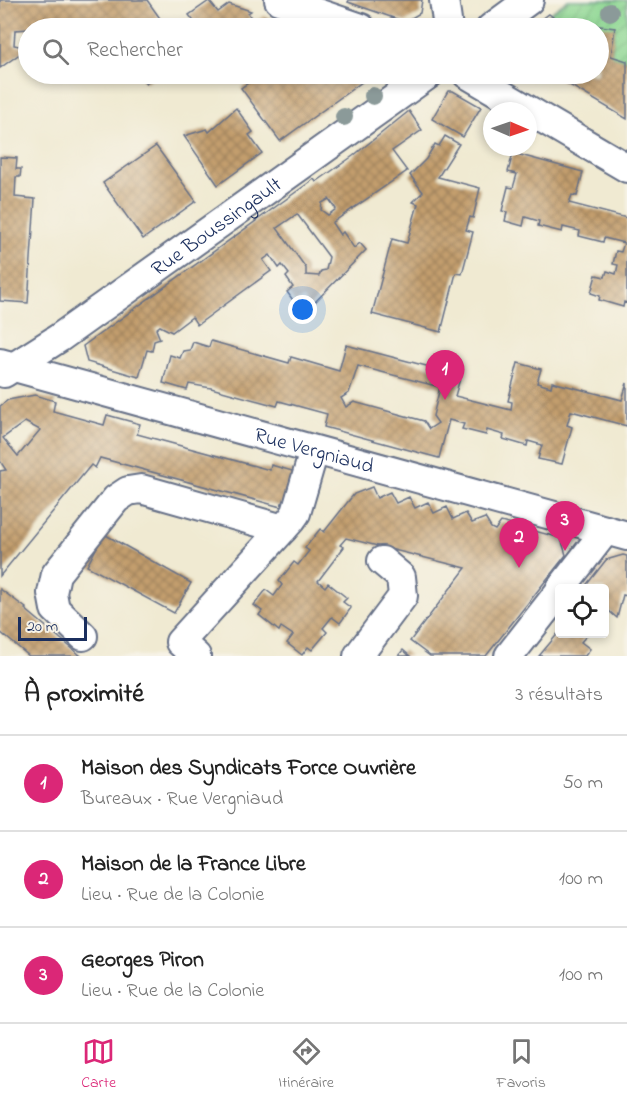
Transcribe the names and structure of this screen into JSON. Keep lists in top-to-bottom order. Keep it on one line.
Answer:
{"streets":{"street":["Rue Boussingault","Rue Vergniaud"]},"crossings":[["Rue Boussingault","Rue Vergniaud"]],"scale_bar":"20 m","north":"right","page":{"search":"Rechercher","pins":["1","3","2"],"scale":"20 m","heading":["À proximité","3 résultats"],"list":[{"mark":"1","name":"Maison des Syndicats Force Ouvrière","note":"Bureaux · Rue Vergniaud","value":"50 m"},{"mark":"2","name":"Maison de la France Libre","note":"Lieu · Rue de la Colonie","value":"100 m"},{"mark":"3","name":"Georges Piron","note":"Lieu · Rue de la Colonie","value":"100 m"}],"nav":["Carte","Itinéraire","Favoris"]}}
